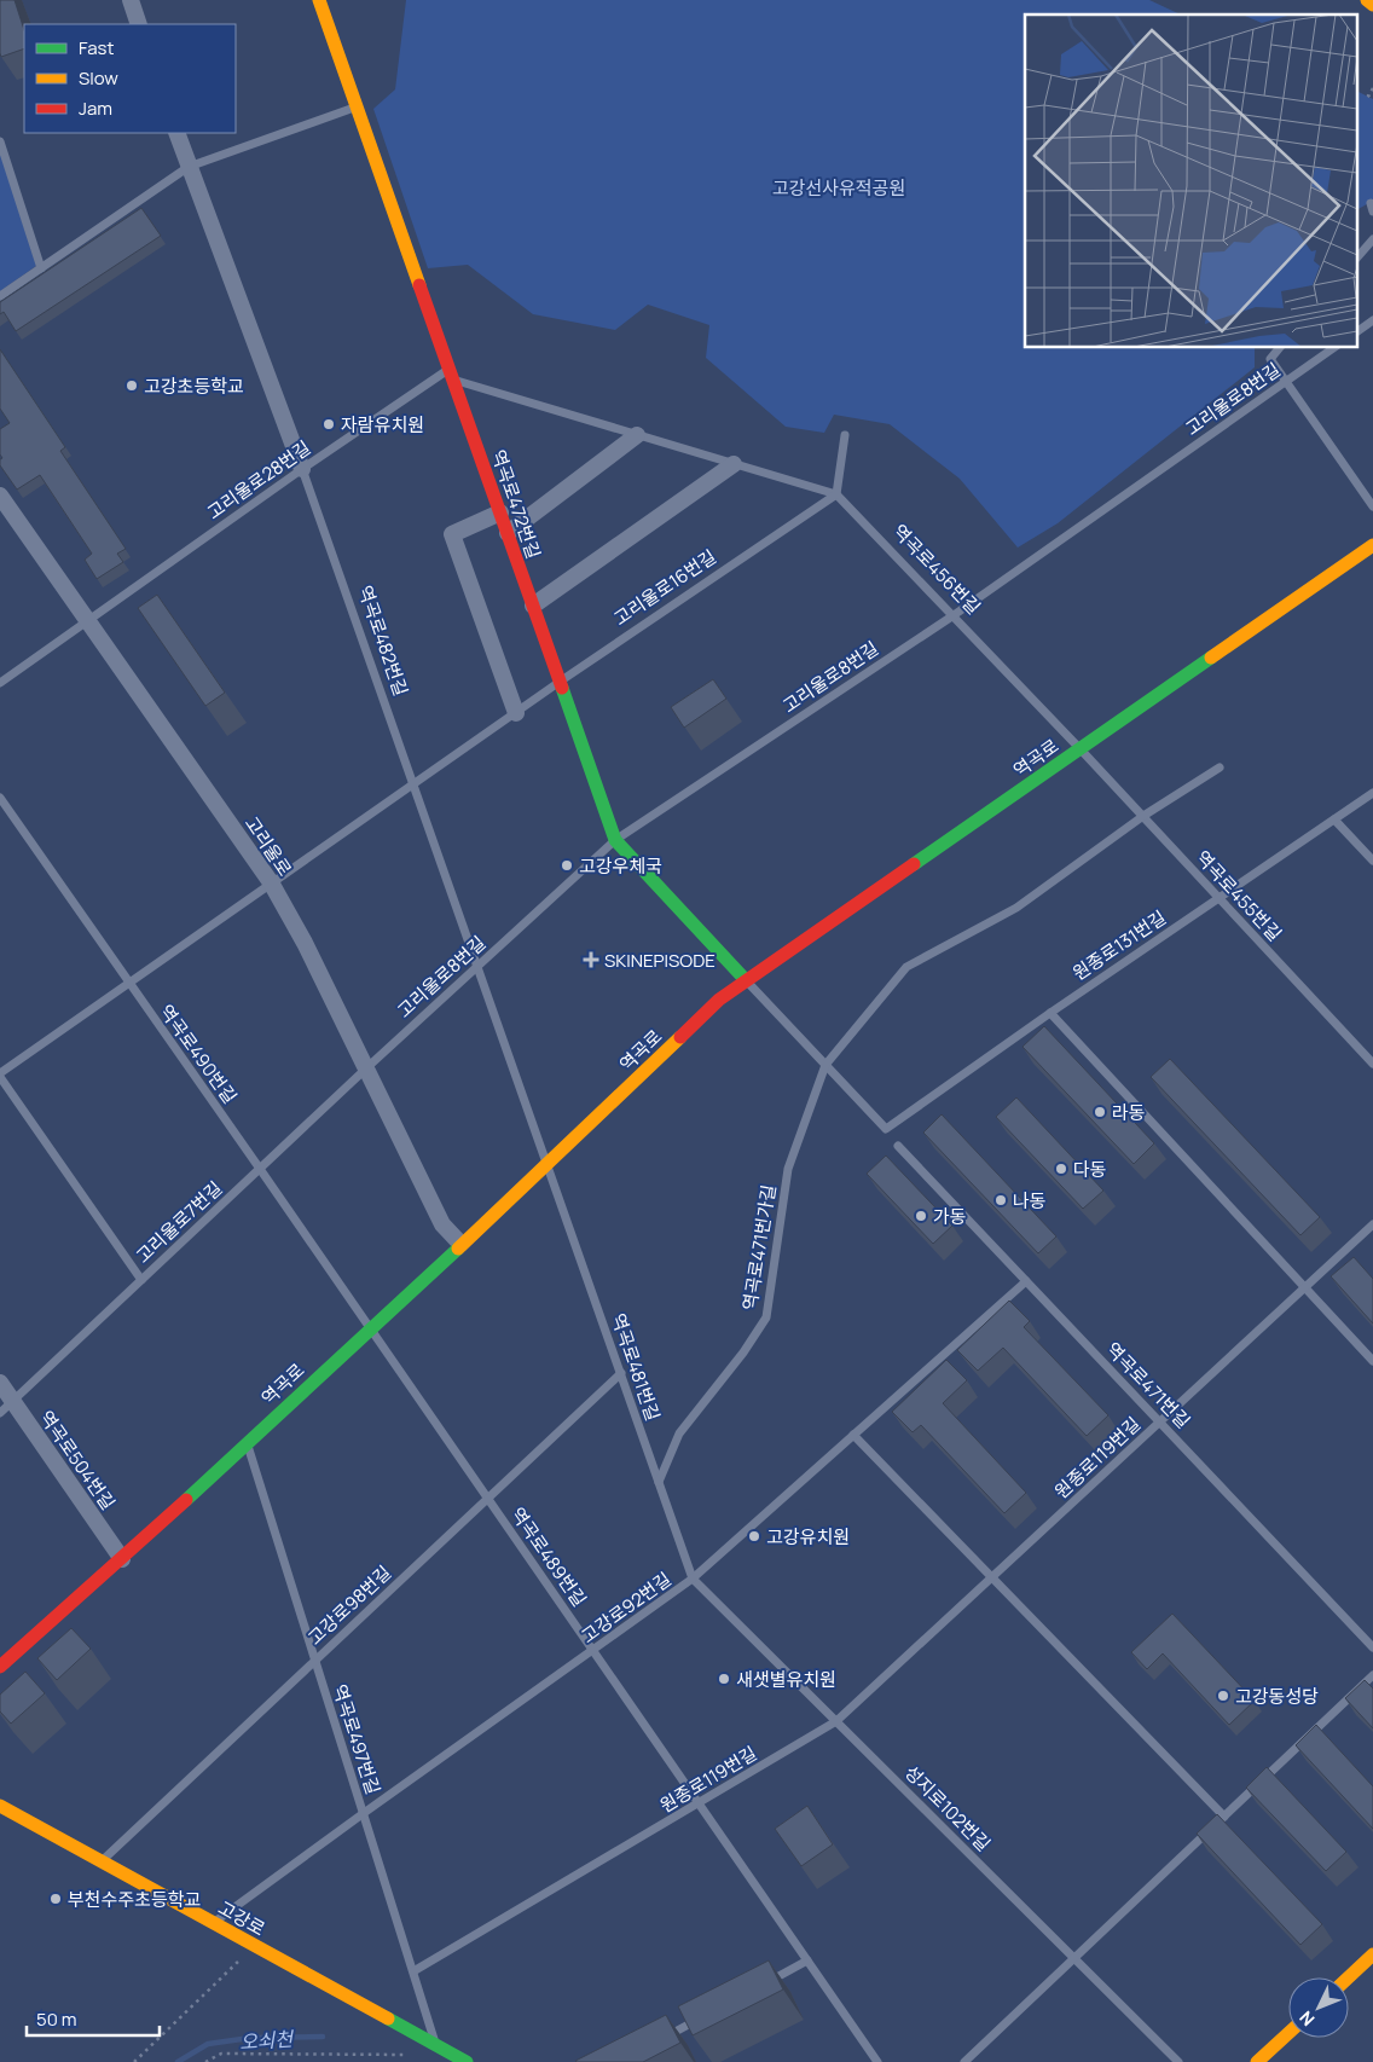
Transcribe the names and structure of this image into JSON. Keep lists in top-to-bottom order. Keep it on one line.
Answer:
{"streets":{"main road":["역곡로472번길","역곡로","고강로"],"street":["역곡로482번길","고리울로","역곡로504번길"],"lane":["고리울로8번길","고리울로28번길","역곡로456번길","고리울로16번길","역곡로455번길","원종로131번길","역곡로490번길","고리울로7번길","역곡로471번가길","역곡로481번길","역곡로471번길","원종로119번길","역곡로489번길","고강로98번길","고강로92번길","역곡로497번길","성지로102번길"]},"crossings":[["고리울로8번길","역곡로472번길"],["고리울로8번길","역곡로456번길"],["고리울로8번길","역곡로482번길"],["고리울로8번길","고리울로"],["고리울로8번길","고리울로7번길"],["고리울로28번길","역곡로472번길"],["고리울로28번길","역곡로456번길"],["고리울로28번길","역곡로482번길"],["고리울로28번길","고리울로"],["역곡로472번길","역곡로456번길"],["역곡로472번길","고리울로16번길"],["역곡로472번길","역곡로"],["역곡로456번길","고리울로16번길"],["역곡로456번길","역곡로"],["역곡로456번길","역곡로455번길"],["고리울로16번길","역곡로482번길"],["고리울로16번길","고리울로"],["고리울로16번길","역곡로490번길"],["역곡로482번길","역곡로"],["역곡로482번길","역곡로481번길"],["역곡로","고리울로"],["역곡로","역곡로455번길"],["역곡로","역곡로490번길"],["역곡로","역곡로481번길"],["역곡로","역곡로504번길"],["역곡로","역곡로489번길"],["역곡로","역곡로497번길"],["고리울로","고리울로7번길"],["역곡로455번길","원종로131번길"],["원종로131번길","역곡로471번가길"],["역곡로490번길","고리울로7번길"],["역곡로490번길","역곡로489번길"],["고리울로7번길","역곡로504번길"],["역곡로471번가길","역곡로481번길"],["역곡로481번길","고강로98번길"],["역곡로481번길","고강로92번길"],["역곡로481번길","성지로102번길"],["역곡로471번길","원종로119번길"],["역곡로471번길","고강로92번길"],["원종로119번길","역곡로489번길"],["원종로119번길","역곡로497번길"],["원종로119번길","성지로102번길"],["역곡로489번길","고강로98번길"],["역곡로489번길","고강로92번길"],["고강로98번길","역곡로497번길"],["고강로98번길","고강로"],["고강로92번길","역곡로497번길"],["고강로92번길","성지로102번길"],["고강로92번길","고강로"],["역곡로497번길","고강로"]],"water":["오쇠천"],"parks":["고강선사유적공원"],"places":{"other":["고강초등학교","자람유치원","고강우체국","라동","다동","나동","가동","고강유치원","새샛별유치원","고강동성당","부천수주초등학교"],"health":["SKINEPISODE"]},"legend":["Fast","Slow","Jam"],"scale_bar":"50 m","north":"bottom left"}
